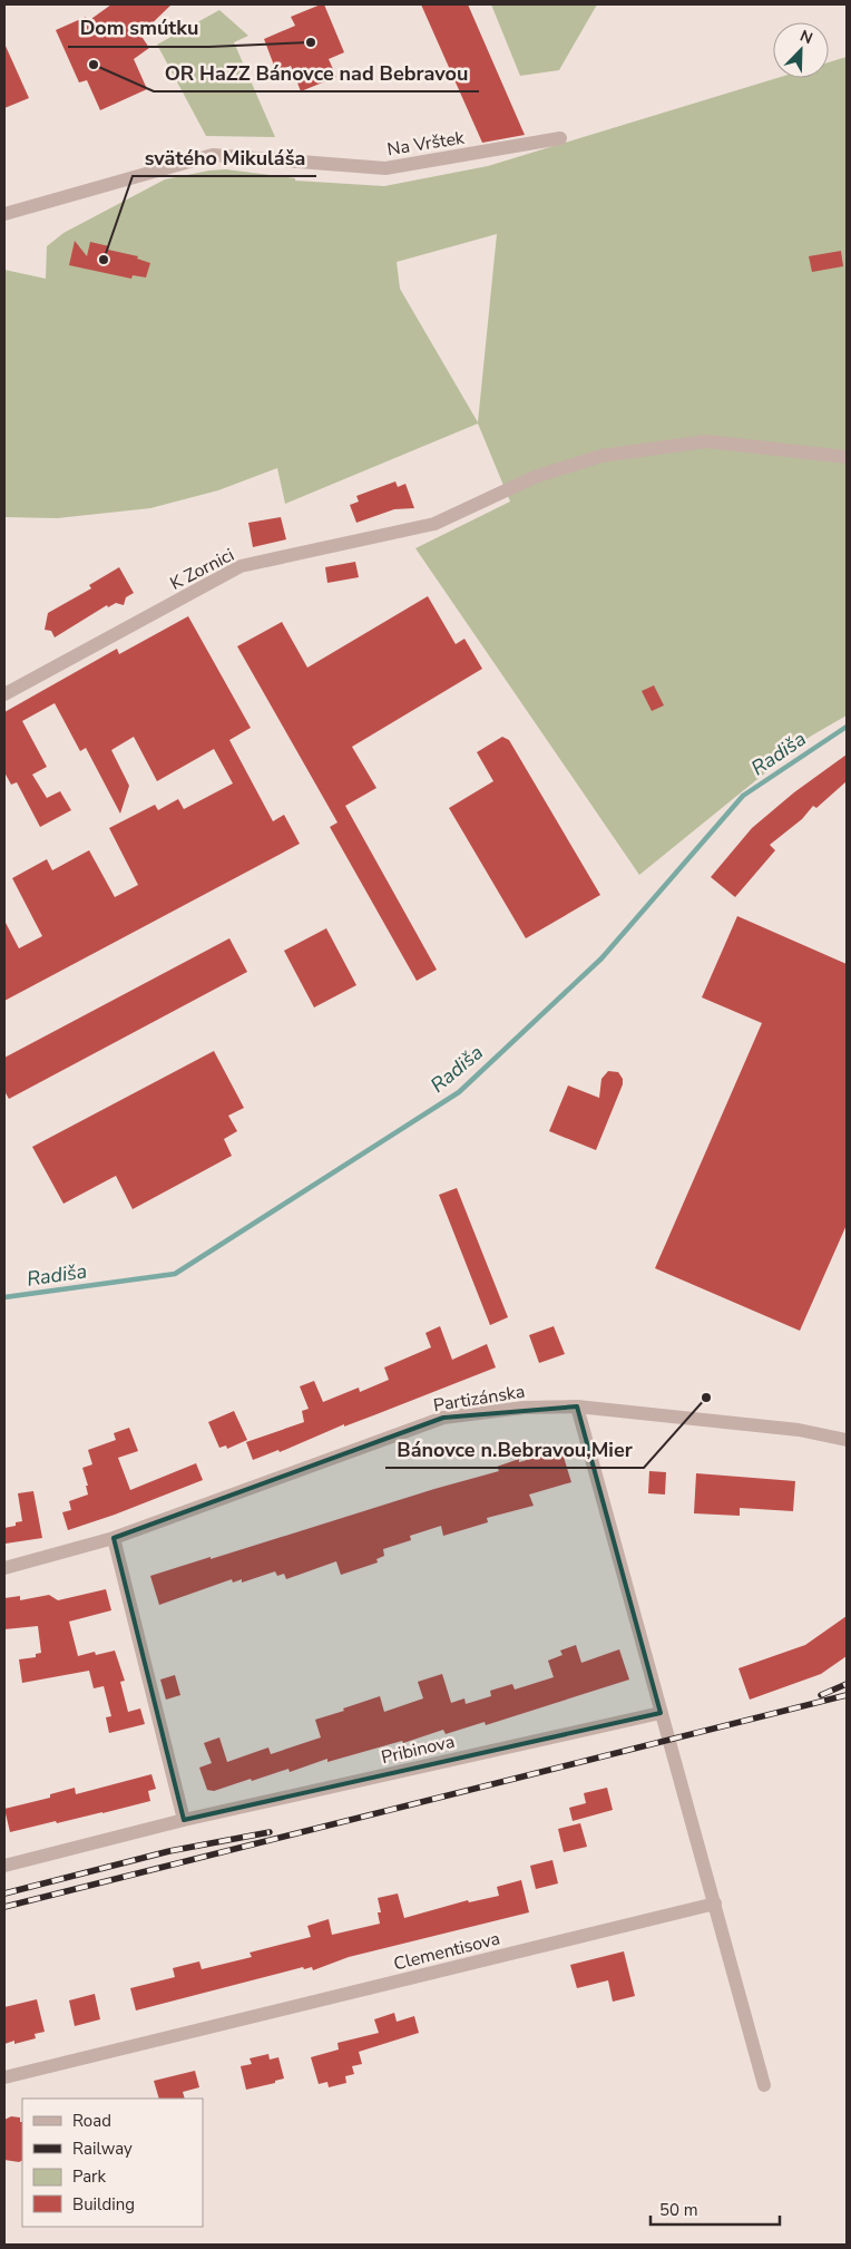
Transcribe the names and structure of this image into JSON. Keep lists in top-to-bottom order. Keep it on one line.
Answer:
{"streets":{"street":["Na Vrštek","K Zornici","Partizánska","Pribinova","Clementisova"]},"water":["Radiša"],"places":["Dom smútku","OR HaZZ Bánovce nad Bebravou","svätého Mikuláša","Bánovce n.Bebravou,Mier"],"legend":["Road","Railway","Park","Building"],"scale_bar":"50 m","north":"top right"}
